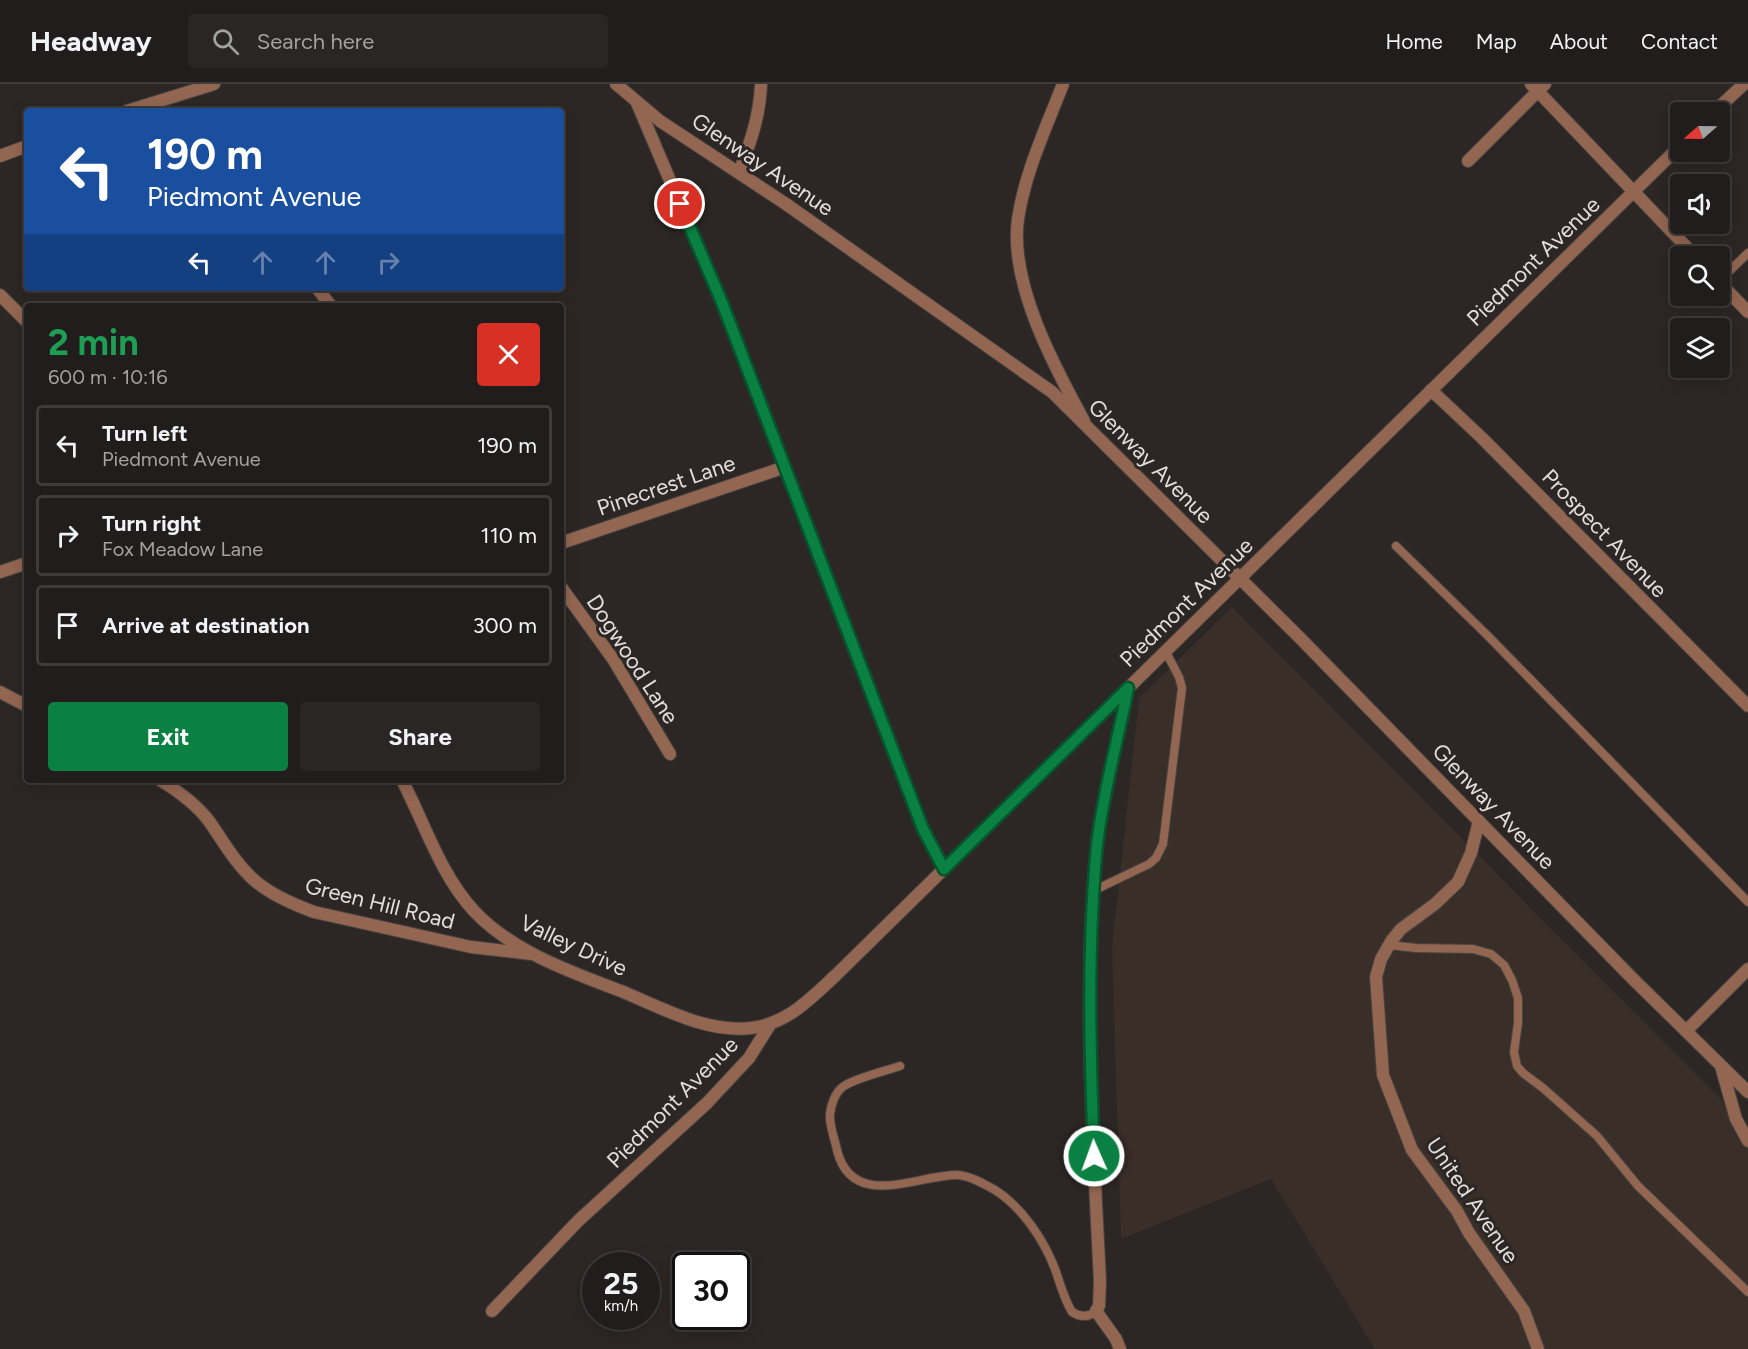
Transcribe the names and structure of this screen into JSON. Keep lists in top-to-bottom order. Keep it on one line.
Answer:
{"streets":{"street":["Glenway Avenue","Piedmont Avenue","Pinecrest Lane","Prospect Avenue","Dogwood Lane","Green Hill Road","Valley Drive","United Avenue"]},"crossings":[["Glenway Avenue","Piedmont Avenue"],["Glenway Avenue","United Avenue"],["Piedmont Avenue","Prospect Avenue"],["Piedmont Avenue","Valley Drive"],["Green Hill Road","Valley Drive"]],"north":"left","page":{"header":"Headway","search":"Search here","nav":["Home","Map","About","Contact"],"turn":["190 m","Piedmont Avenue"],"heading":["2 min","600 m · 10:16"],"list":[{"name":"Turn left","note":"Piedmont Avenue","value":"190 m"},{"name":"Turn right","note":"Fox Meadow Lane","value":"110 m"},{"name":"Arrive at destination","value":"300 m"}],"buttons":["Exit","Share"],"speed":"25 km/h","limit":"30"}}
